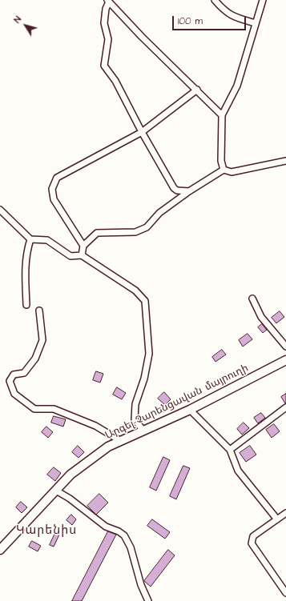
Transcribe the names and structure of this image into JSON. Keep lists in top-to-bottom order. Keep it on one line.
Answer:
{"streets":{"main road":["Արգել-Չարենցավան մայրուղի"]},"districts":["Կարենիս"],"scale_bar":"100 m","north":"top left"}
